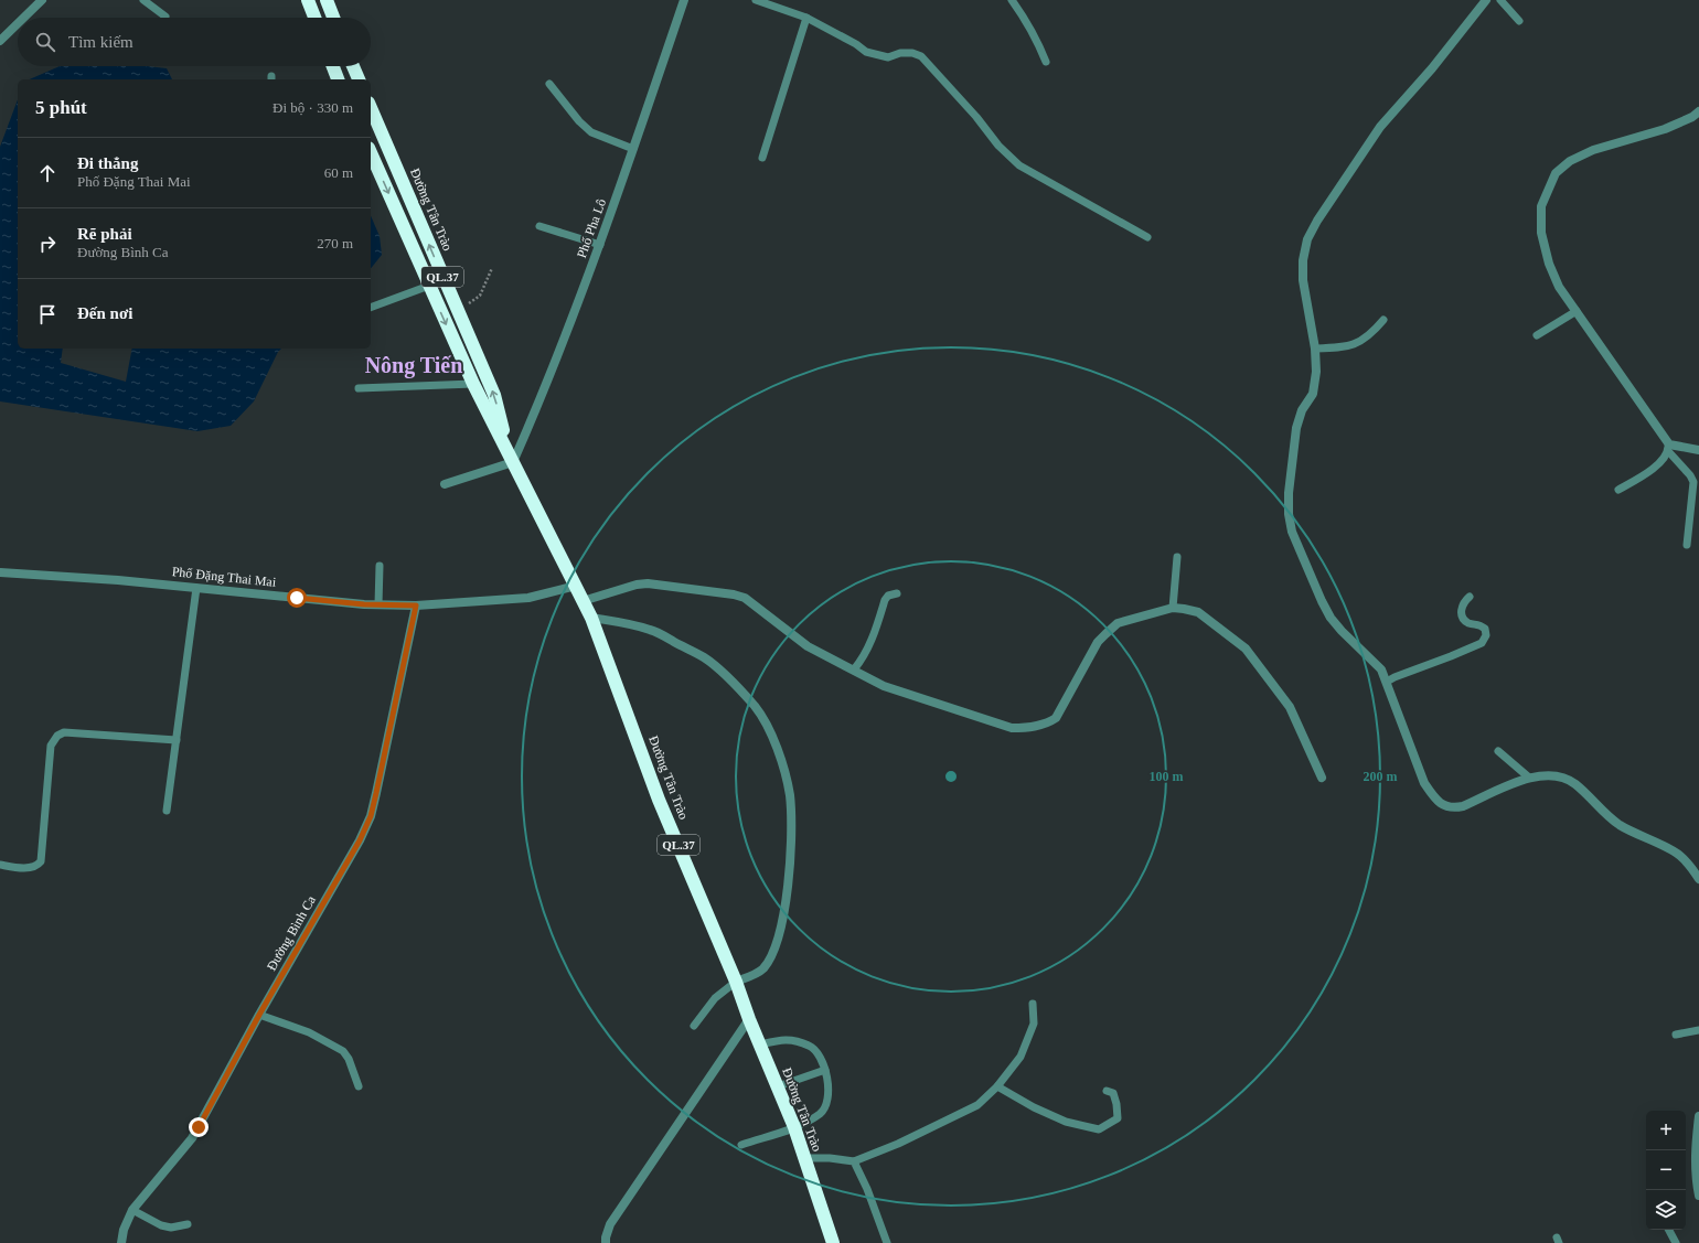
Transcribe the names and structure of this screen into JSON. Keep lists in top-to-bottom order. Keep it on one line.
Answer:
{"streets":{"highway":["Đường Tân Trào","QL.37"],"street":["Phố Pha Lô","Phố Đặng Thai Mai","Đường Bình Ca"]},"crossings":[["Đường Tân Trào","Phố Pha Lô"],["Đường Tân Trào","Phố Đặng Thai Mai"],["Phố Đặng Thai Mai","Đường Bình Ca"]],"districts":["Nông Tiến"],"page":{"search":"Tìm kiếm","heading":["5 phút","Đi bộ · 330 m"],"list":[["Đi thẳng","Phố Đặng Thai Mai","60 m"],["Rẽ phải","Đường Bình Ca","270 m"],"Đến nơi"],"map_buttons":["+","−"]},"rings":["100 m","200 m"]}
